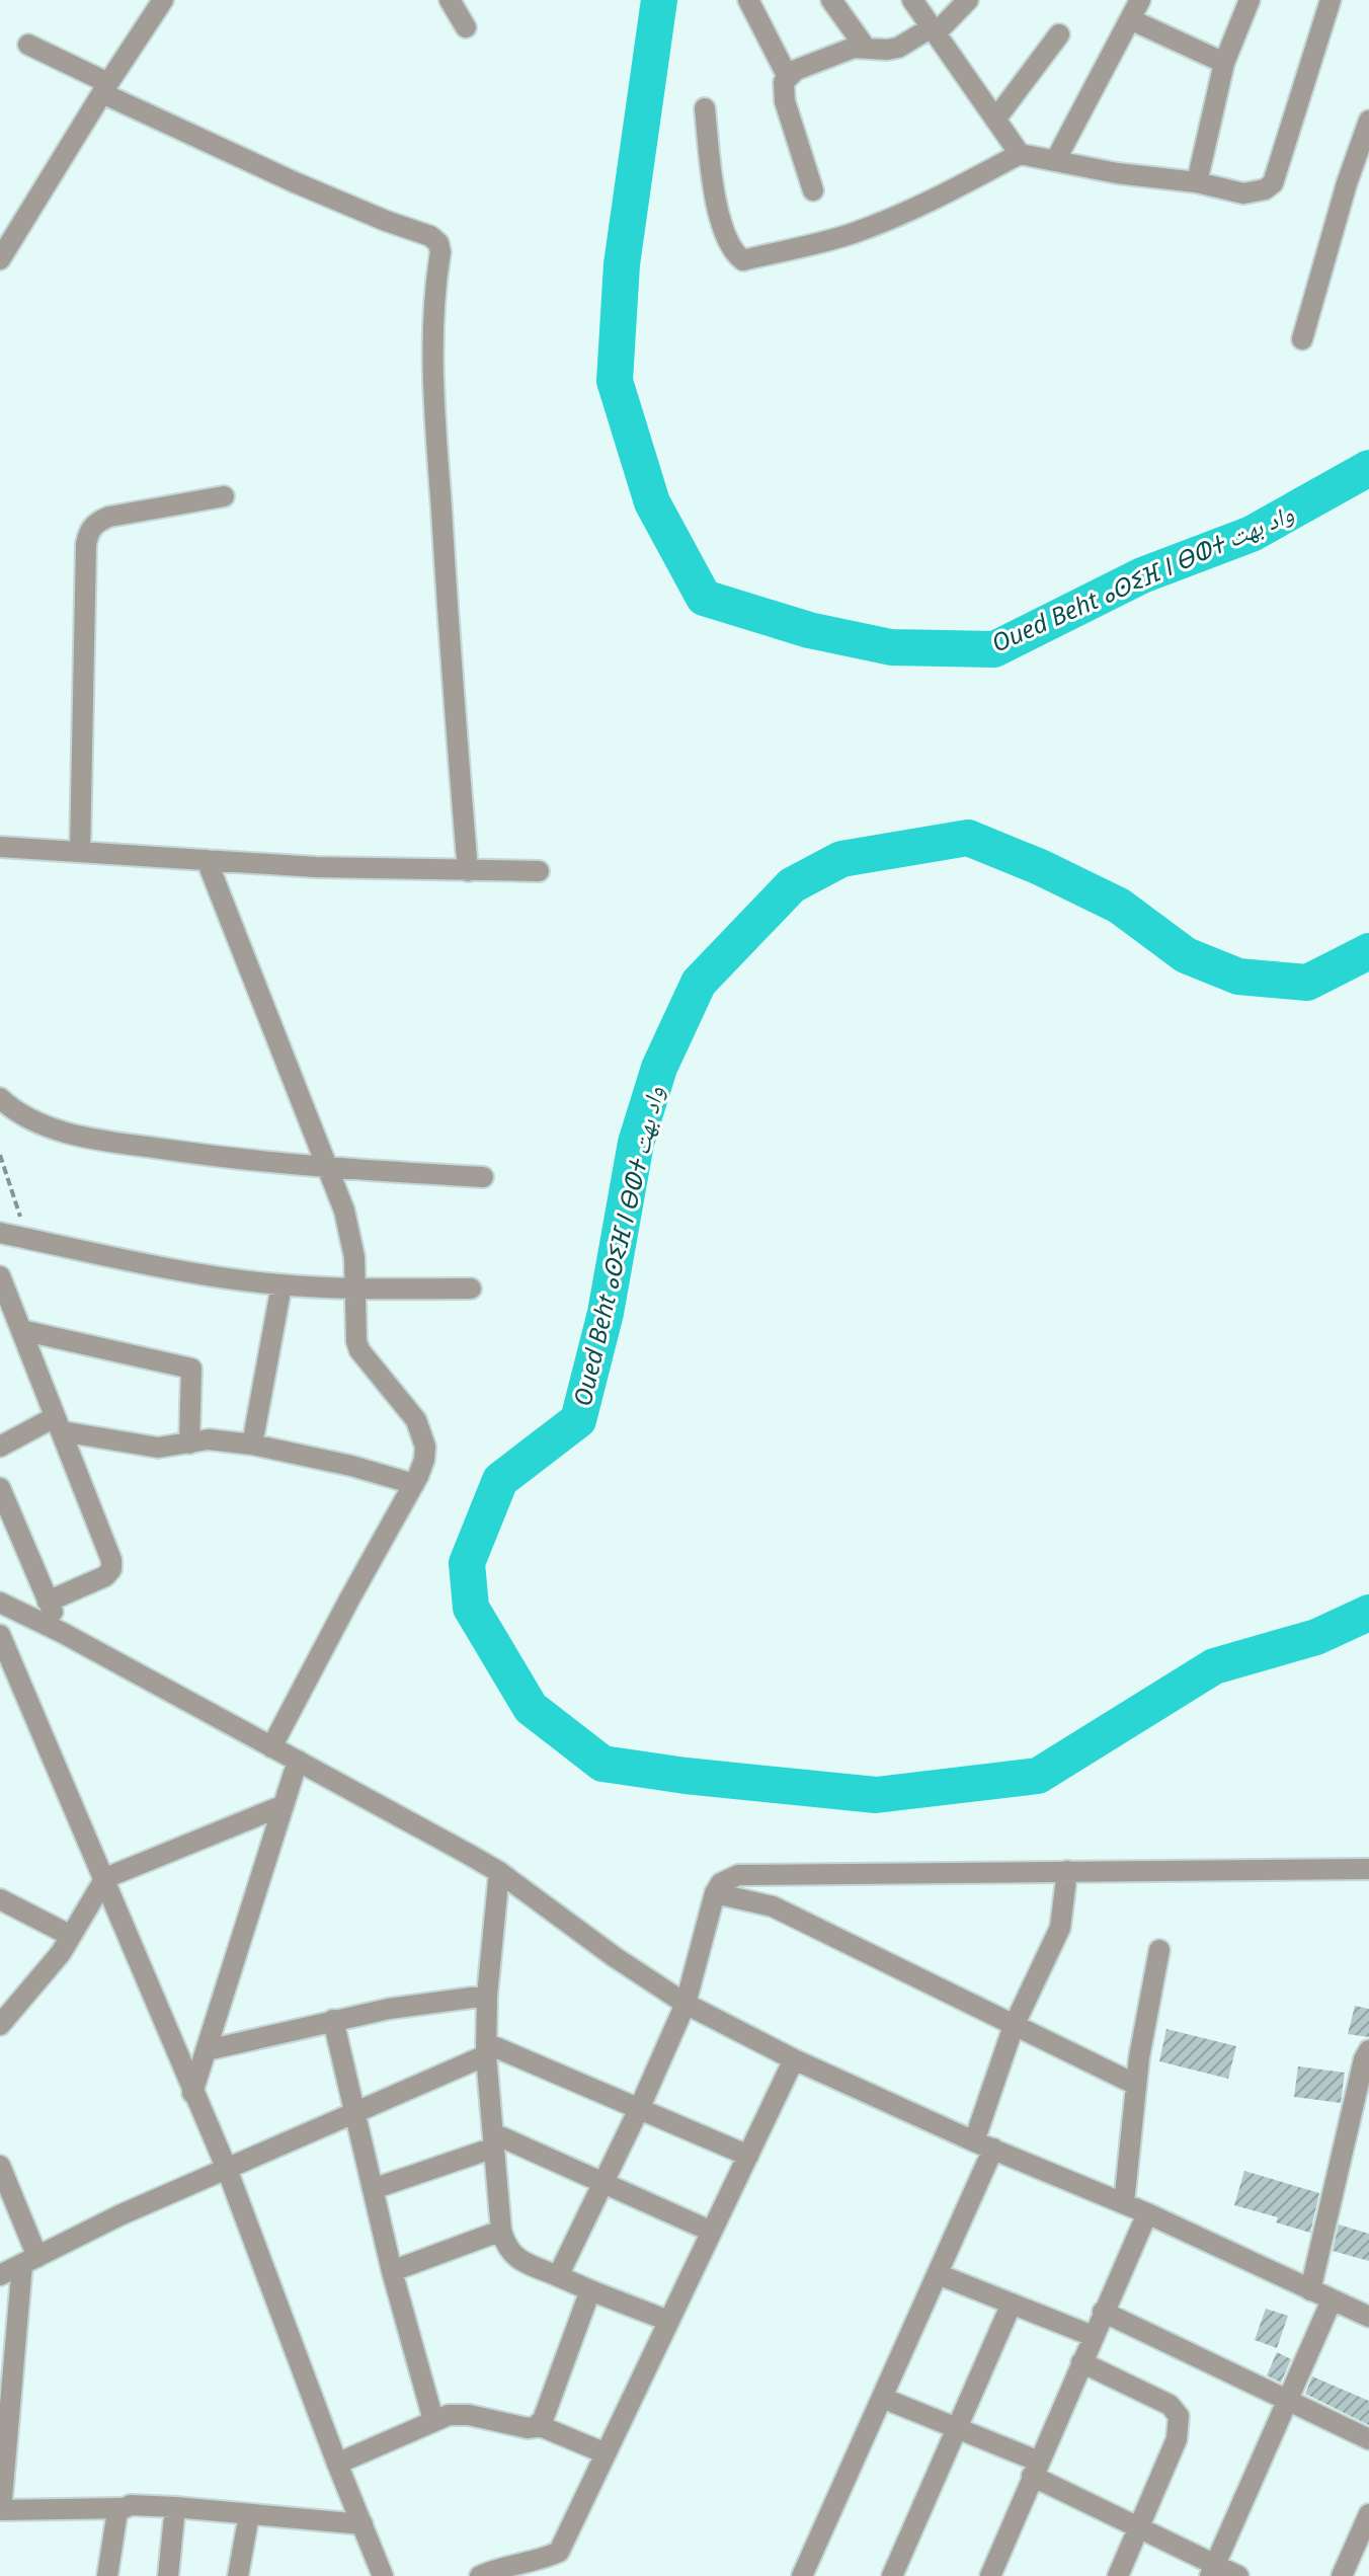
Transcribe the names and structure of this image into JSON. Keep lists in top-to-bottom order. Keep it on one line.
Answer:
{"water":["Oued Beht ⴰⵙⵉⴼ ⵏ ⴱⵀⵜ واد بهت"]}
